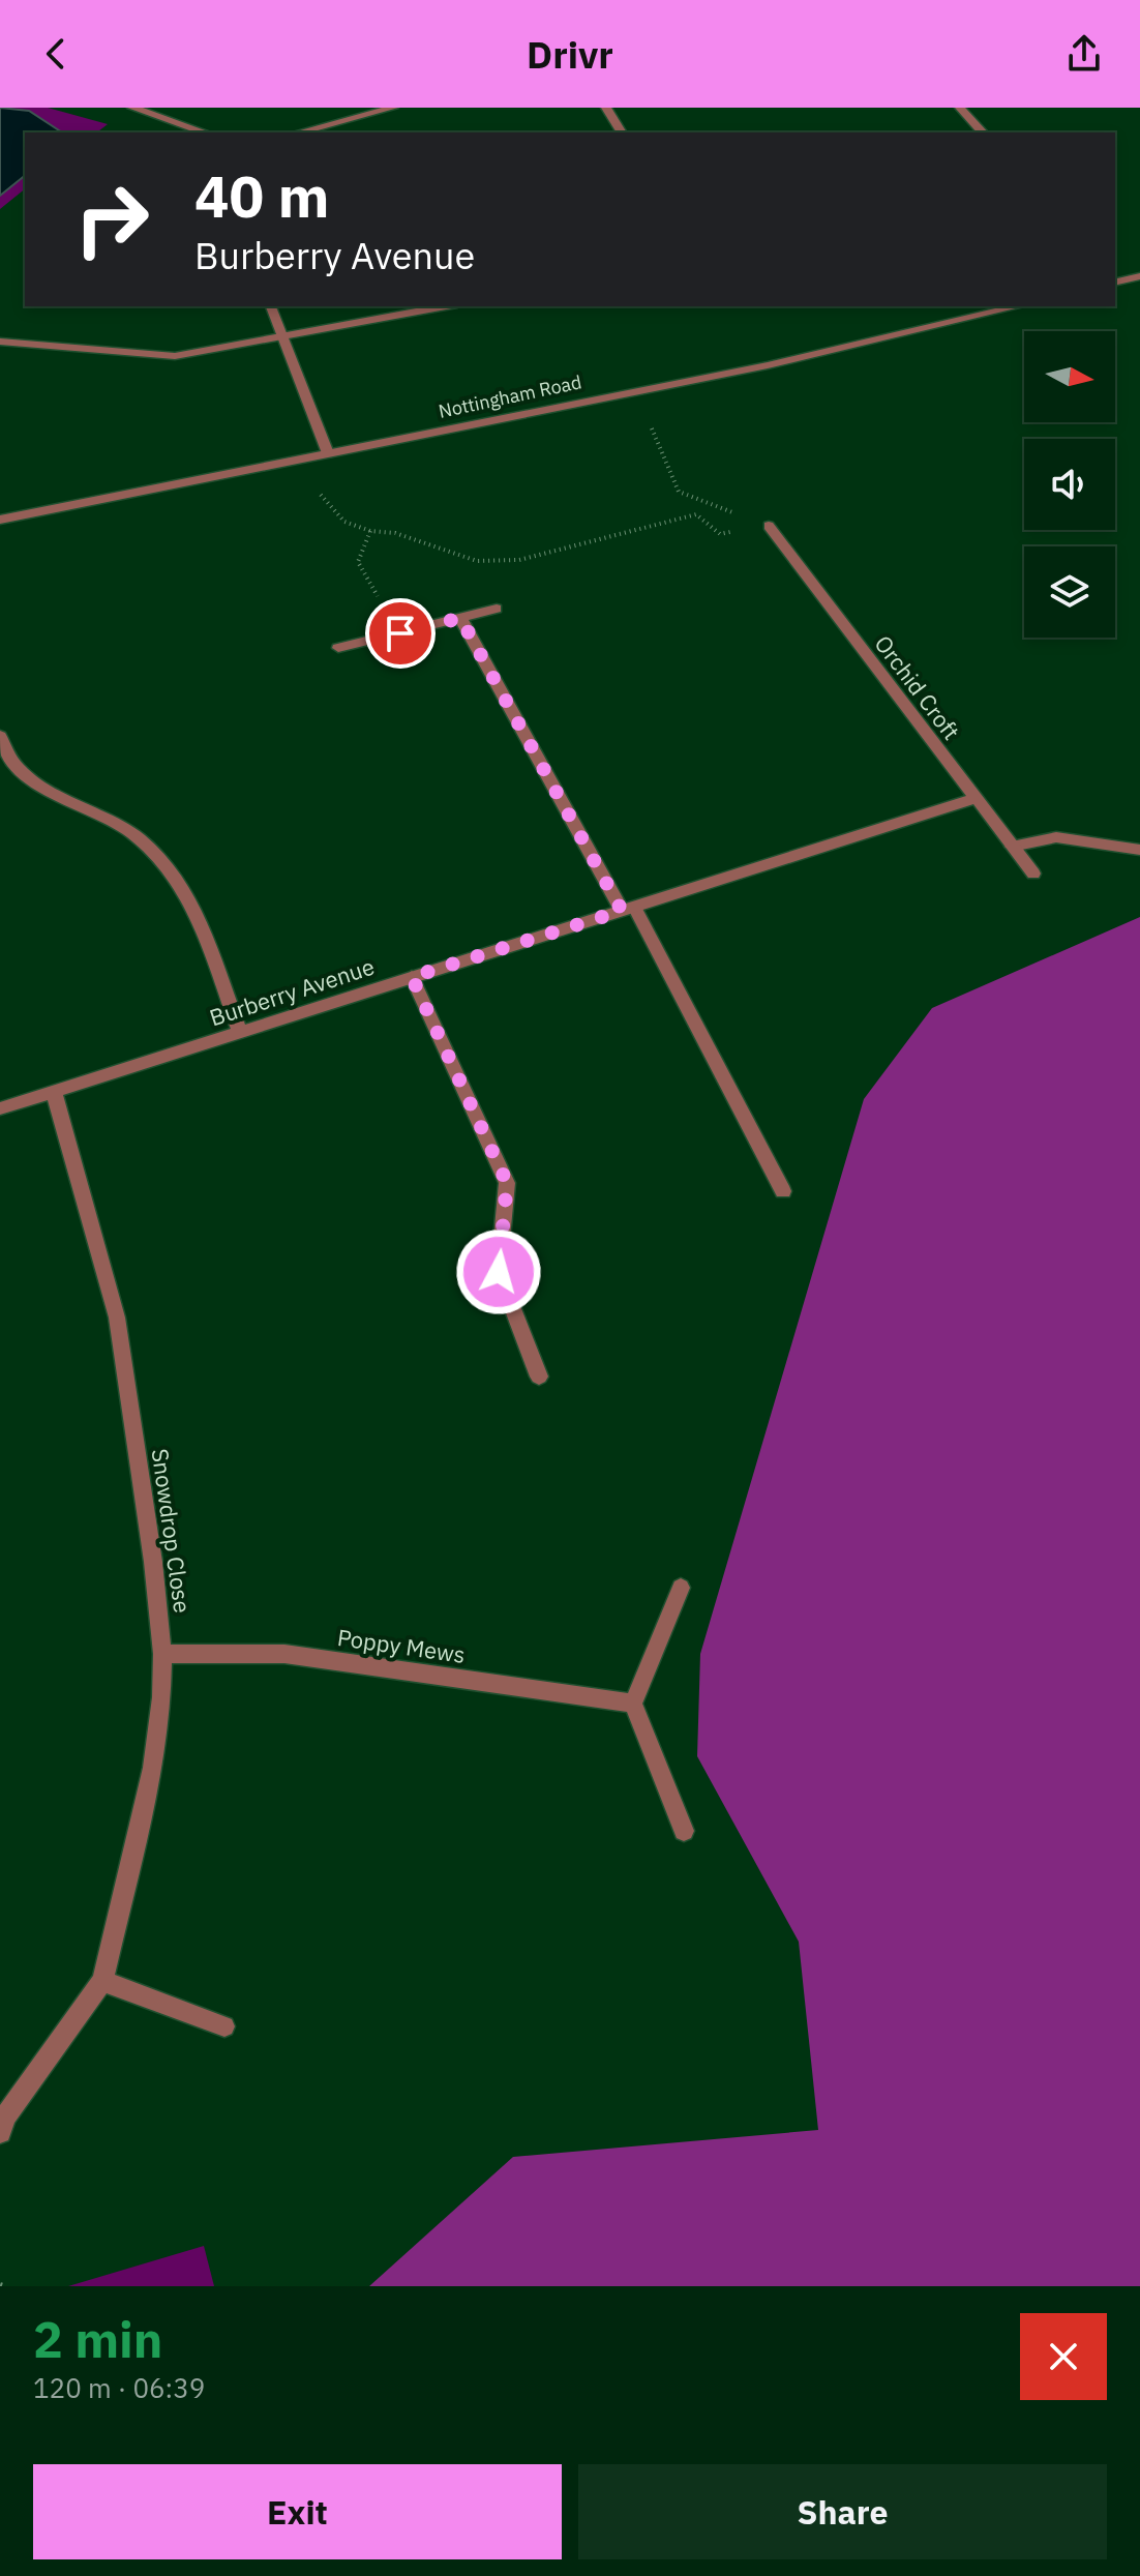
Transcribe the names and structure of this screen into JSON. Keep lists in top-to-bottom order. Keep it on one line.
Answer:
{"streets":{"street":["Nottingham Road","Orchid Croft","Burberry Avenue","Snowdrop Close","Poppy Mews"]},"crossings":[["Orchid Croft","Burberry Avenue"],["Burberry Avenue","Snowdrop Close"],["Snowdrop Close","Poppy Mews"]],"north":"right","page":{"header":"Drivr","turn":["40 m","Burberry Avenue"],"heading":["2 min","120 m · 06:39"],"buttons":["Exit","Share"]}}
